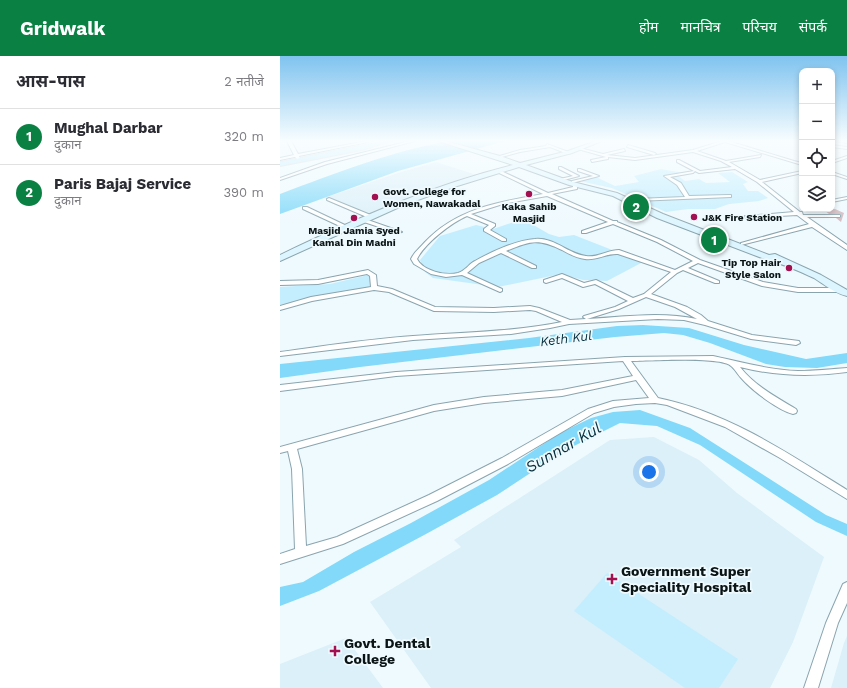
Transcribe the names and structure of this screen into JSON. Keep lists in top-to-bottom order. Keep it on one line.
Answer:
{"water":["Keth Kul","Sunnar Kul"],"places":{"other":["Kaka Sahib Masjid","Govt. College for Women, Nawakadal","J&K Fire Station","Masjid Jamia Syed Kamal Din Madni","Tip Top Hair Style Salon"],"health":["Government Super Speciality Hospital","Govt. Dental College"]},"page":{"header":"Gridwalk","nav":["होम","मानचित्र","परिचय","संपर्क"],"heading":["आस-पास","2 नतीजे"],"map_buttons":["+","−"],"list":[{"mark":"1","name":"Mughal Darbar","note":"दुकान","value":"320 m"},{"mark":"2","name":"Paris Bajaj Service","note":"दुकान","value":"390 m"}],"pins":["2","1"]}}
